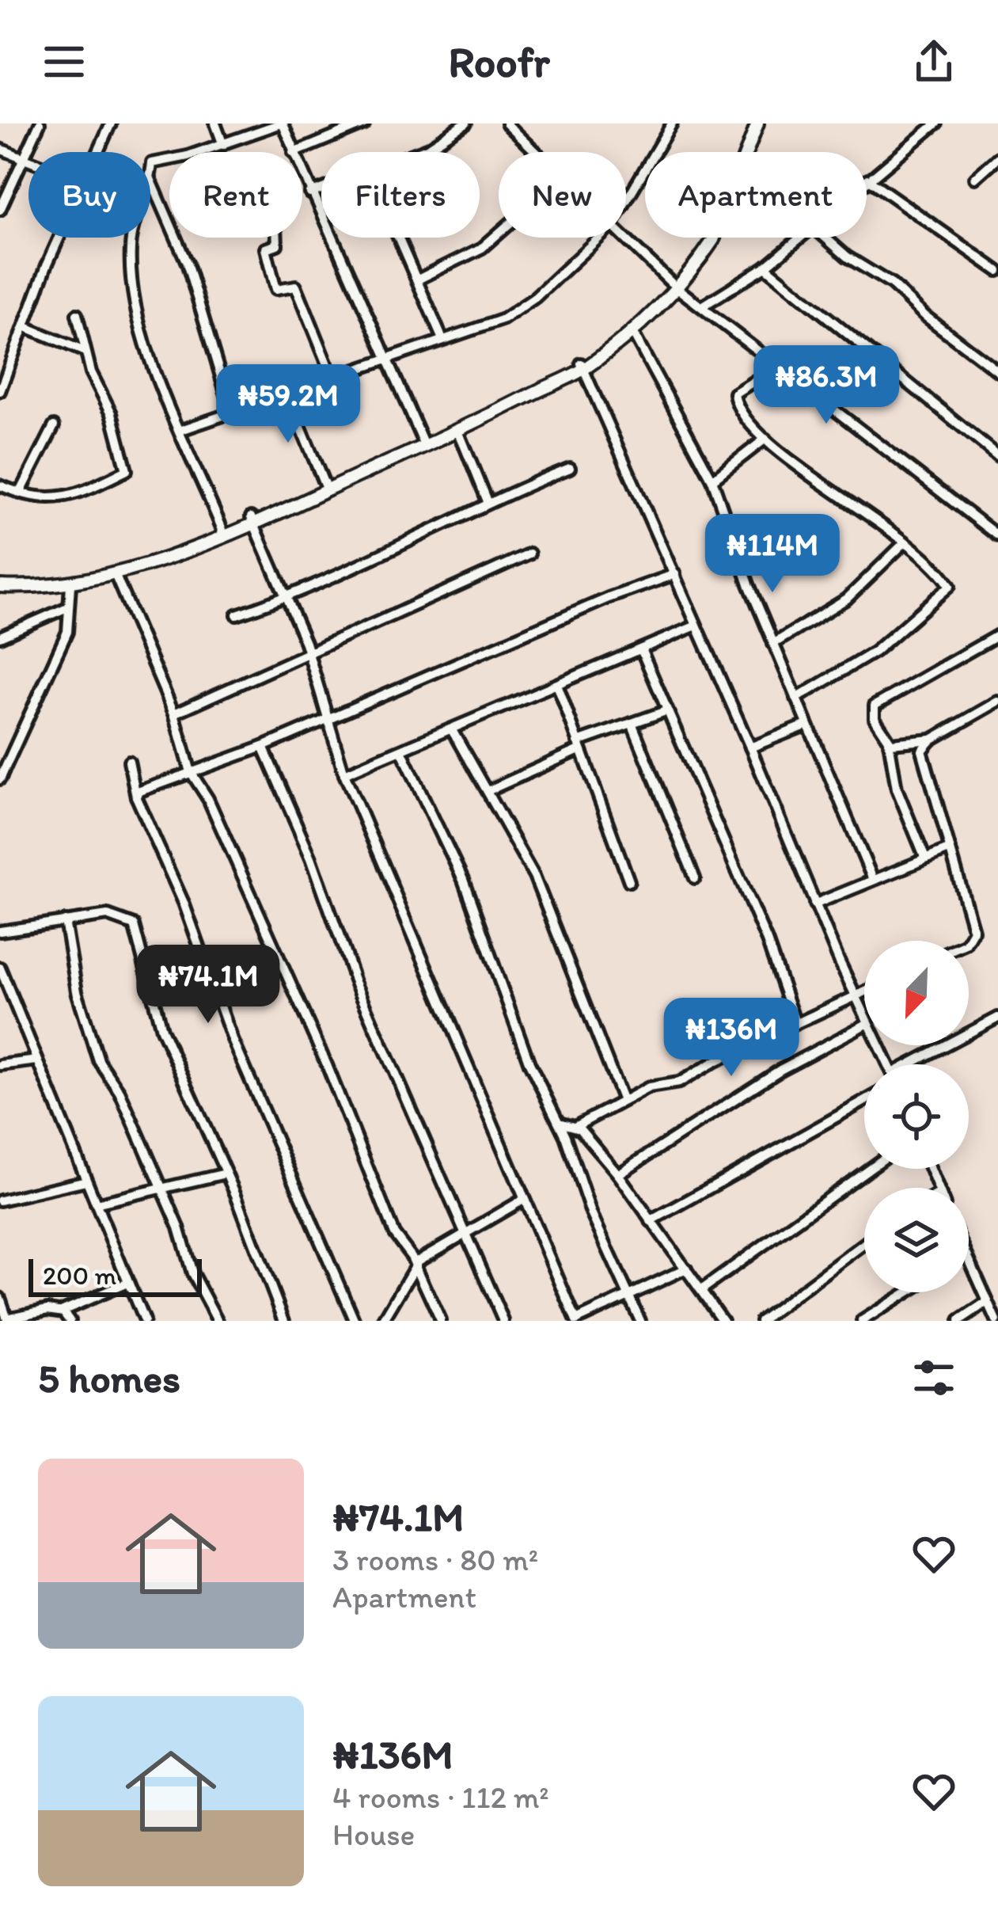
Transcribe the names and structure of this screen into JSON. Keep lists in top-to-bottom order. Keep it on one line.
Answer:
{"scale_bar":"200 m","north":"bottom left","page":{"header":"Roofr","chip":["Buy","Rent","Filters","New","Apartment"],"price":["₦86.3M","₦59.2M","₦114M","₦74.1M","₦136M"],"scale":"200 m","heading":"5 homes","list":[{"name":"₦74.1M","note":"3 rooms · 80 m² · Apartment"},{"name":"₦136M","note":"4 rooms · 112 m² · House"}]}}
